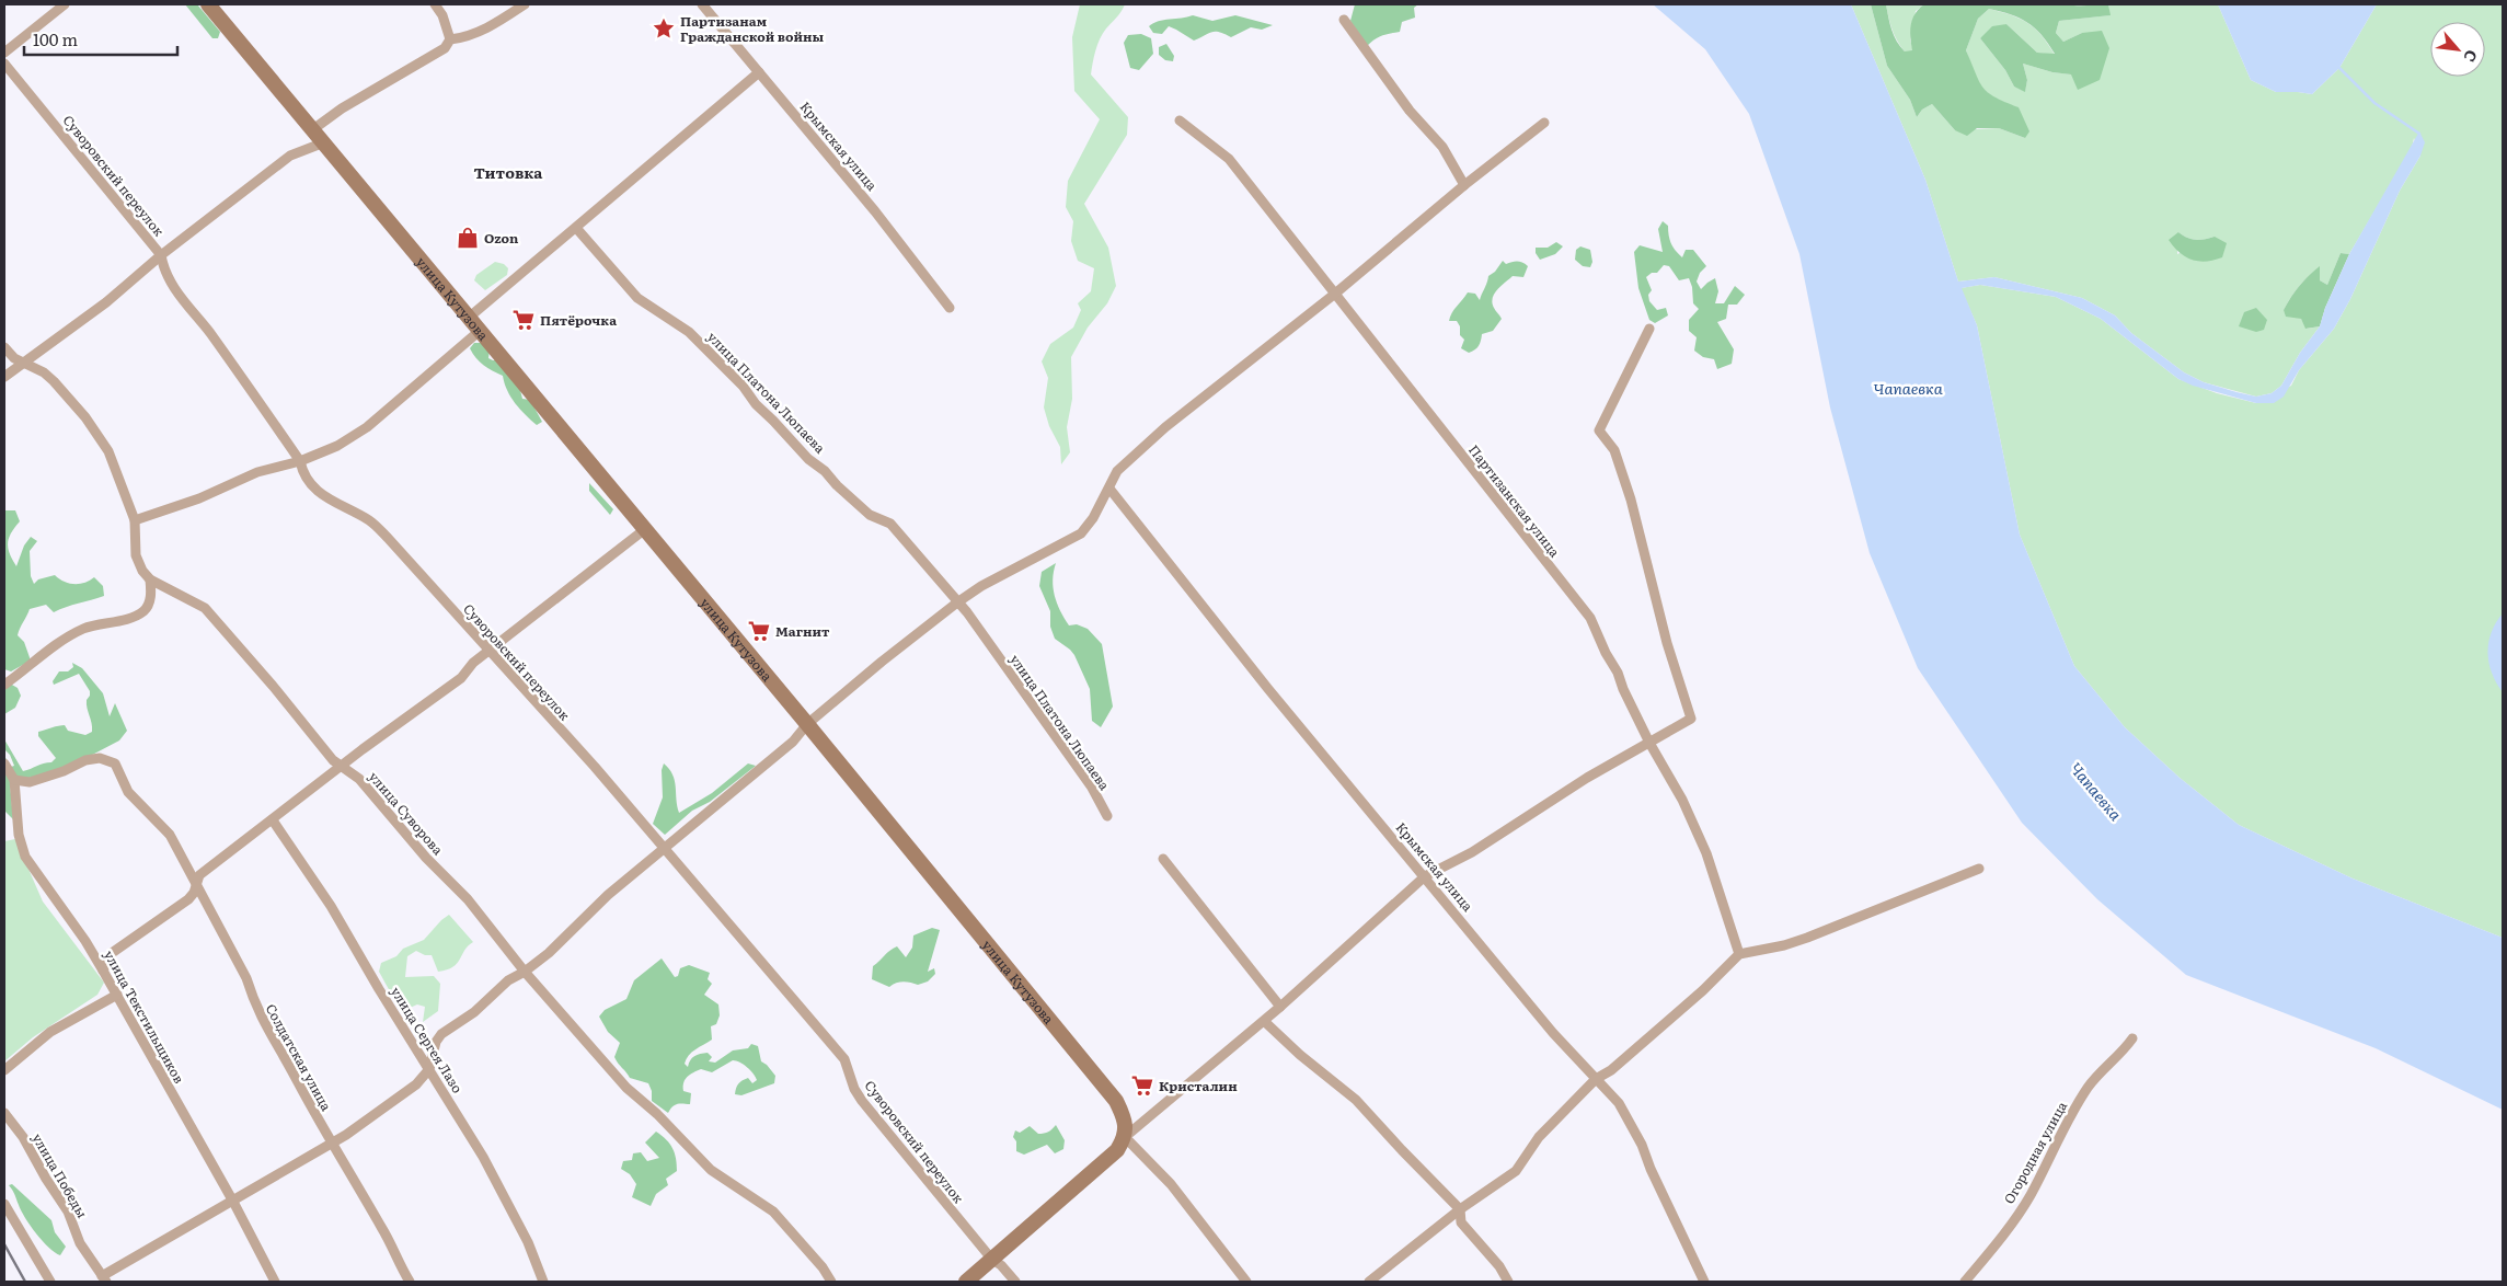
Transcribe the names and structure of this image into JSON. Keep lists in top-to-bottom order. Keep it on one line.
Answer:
{"streets":{"street":["Крымская улица","Суворовский переулок","улица Кутузова","улица Платона Люпаева","Партизанская улица","улица Суворова","улица Текстильщиков","улица Сергея Лазо","Солдатская улица","Огородная улица","улица Победы"]},"crossings":[["улица Текстильщиков","Солдатская улица"]],"districts":["Титовка"],"water":["Чапаевка"],"places":{"place":["Партизанам Гражданской войны"],"shop":["Ozon"],"supermarket":["Пятёрочка","Магнит","Кристалин"]},"scale_bar":"100 m","north":"bottom right"}
